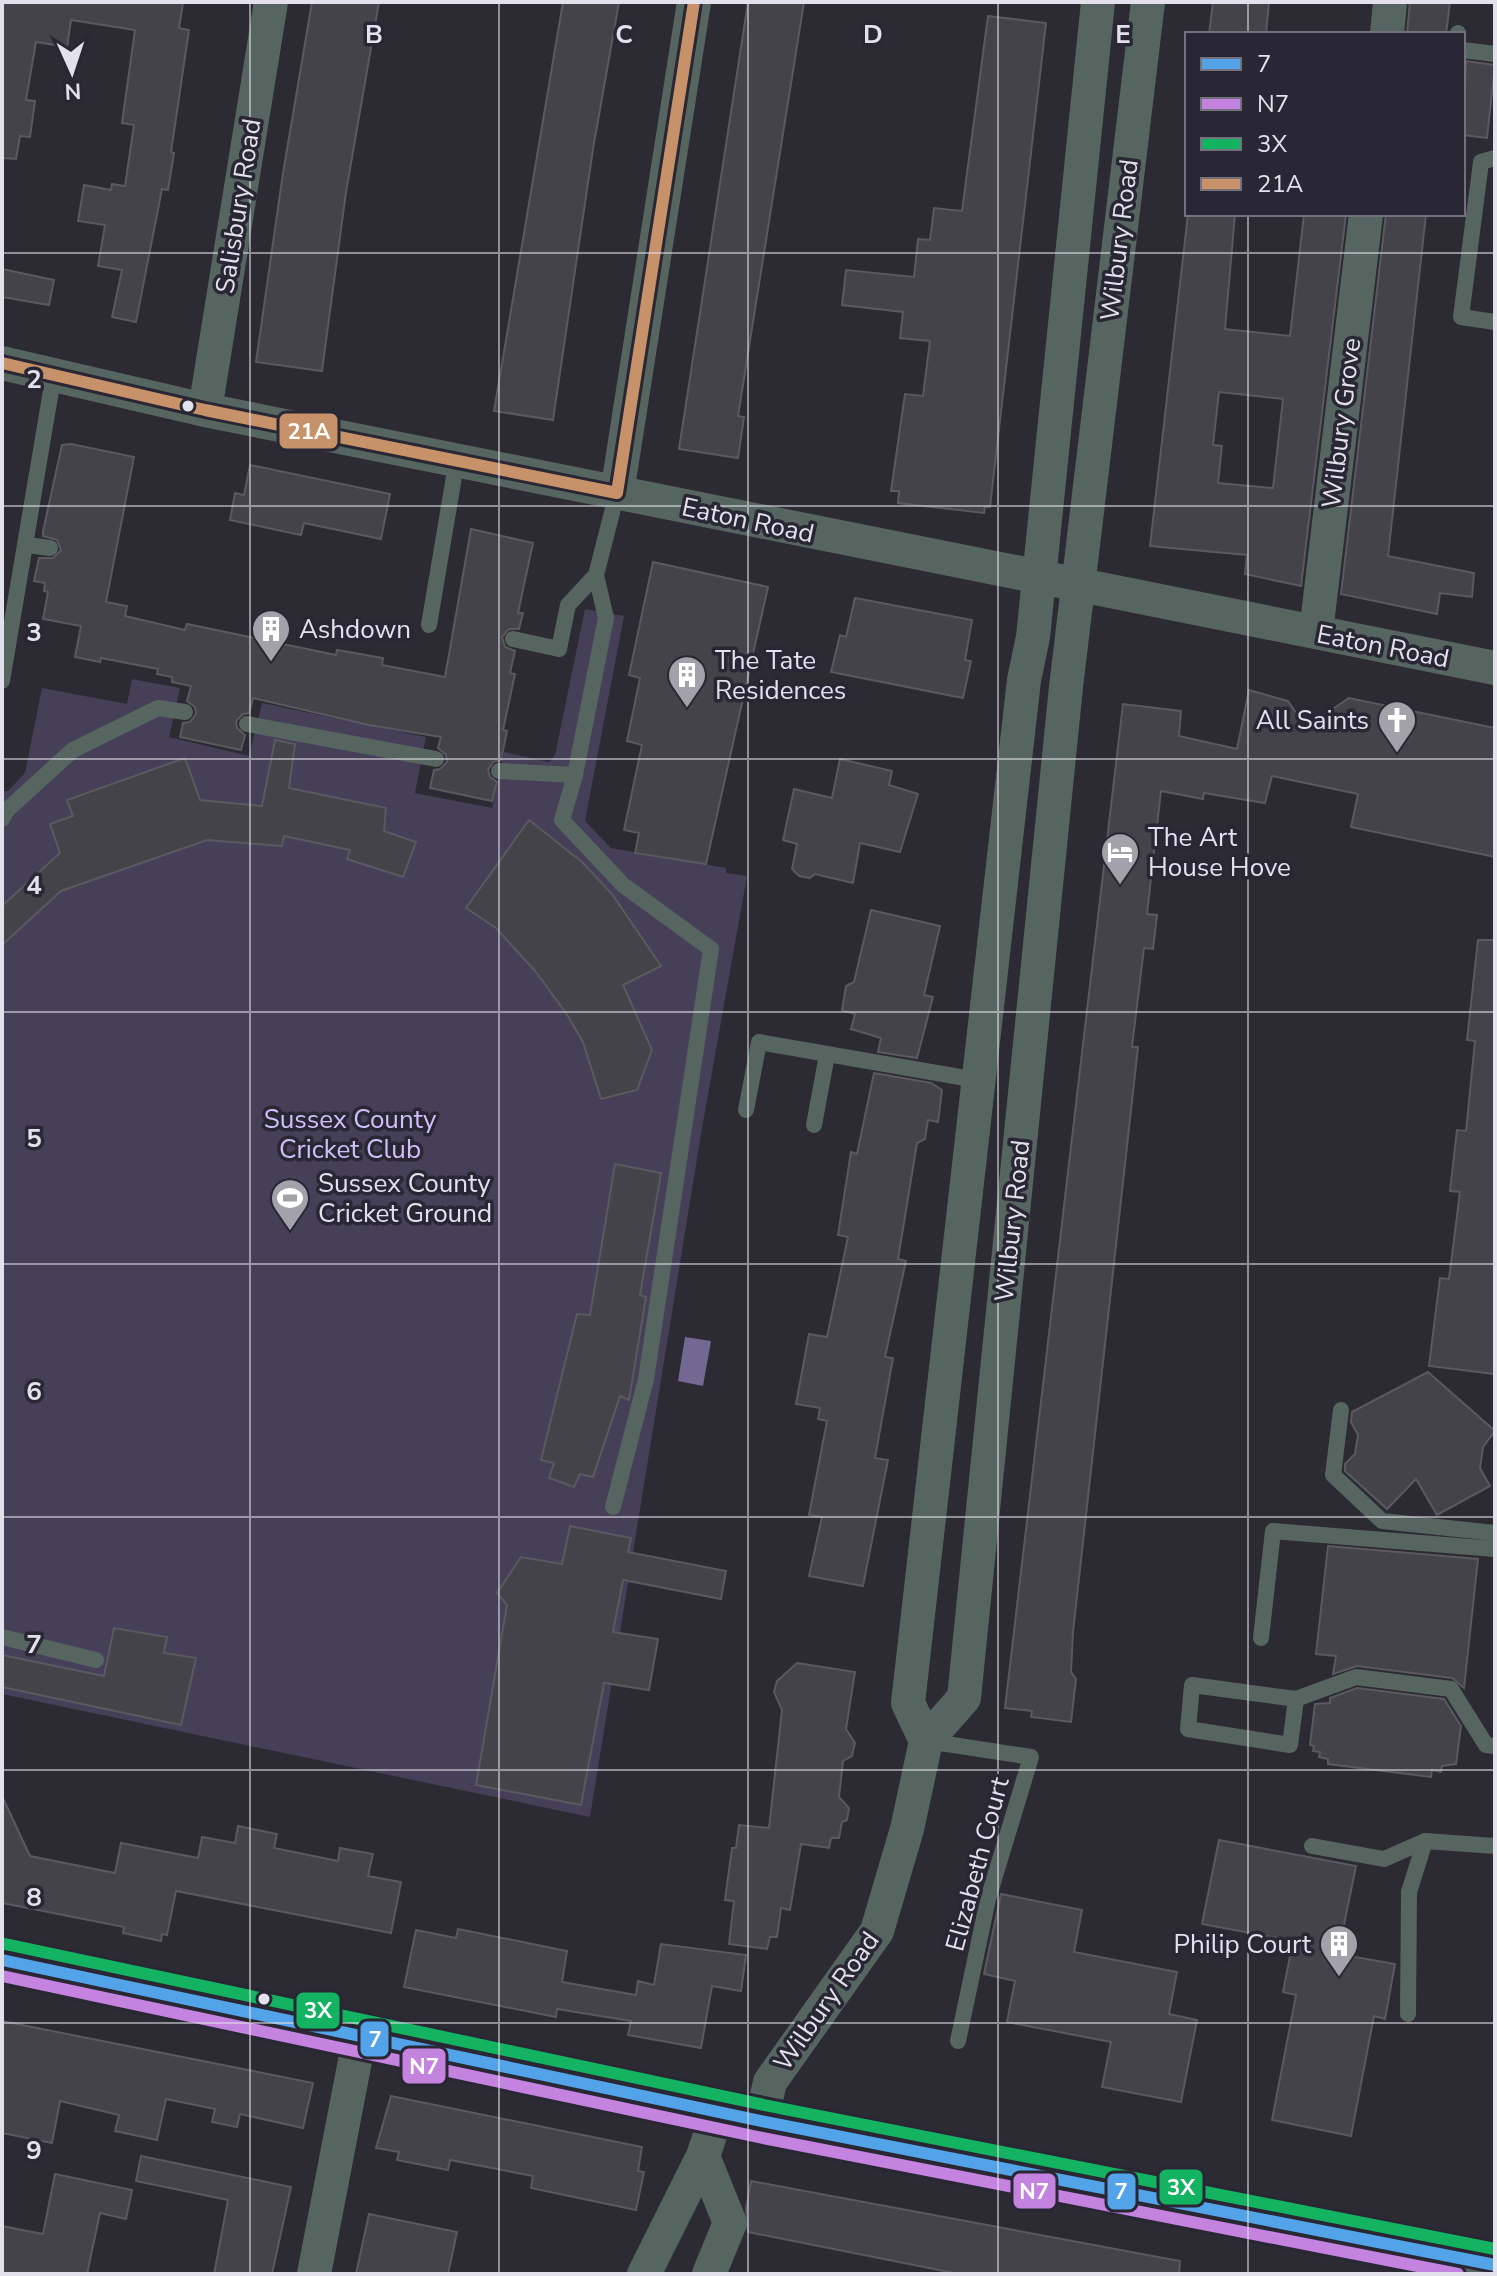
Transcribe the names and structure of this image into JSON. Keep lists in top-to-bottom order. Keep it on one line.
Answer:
{"streets":{"street":["Salisbury Road","Wilbury Road","Wilbury Grove","Eaton Road"],"lane":["Elizabeth Court"]},"crossings":[["Salisbury Road","Eaton Road"],["Wilbury Road","Eaton Road"],["Wilbury Road","Elizabeth Court"],["Wilbury Grove","Eaton Road"]],"parks":["Sussex County Cricket Club"],"places":{"building":["Ashdown","The Tate Residences","Philip Court"],"church":["All Saints"],"hotel":["The Art House Hove"],"sports":["Sussex County Cricket Ground"]},"lines":["transit line 21A","transit line 3X","transit line 7","transit line N7"],"legend":["7","N7","3X","21A"],"north":"bottom","grid":{"columns":["B","C","D","E"],"rows":["2","3","4","5","6","7","8","9"]}}
